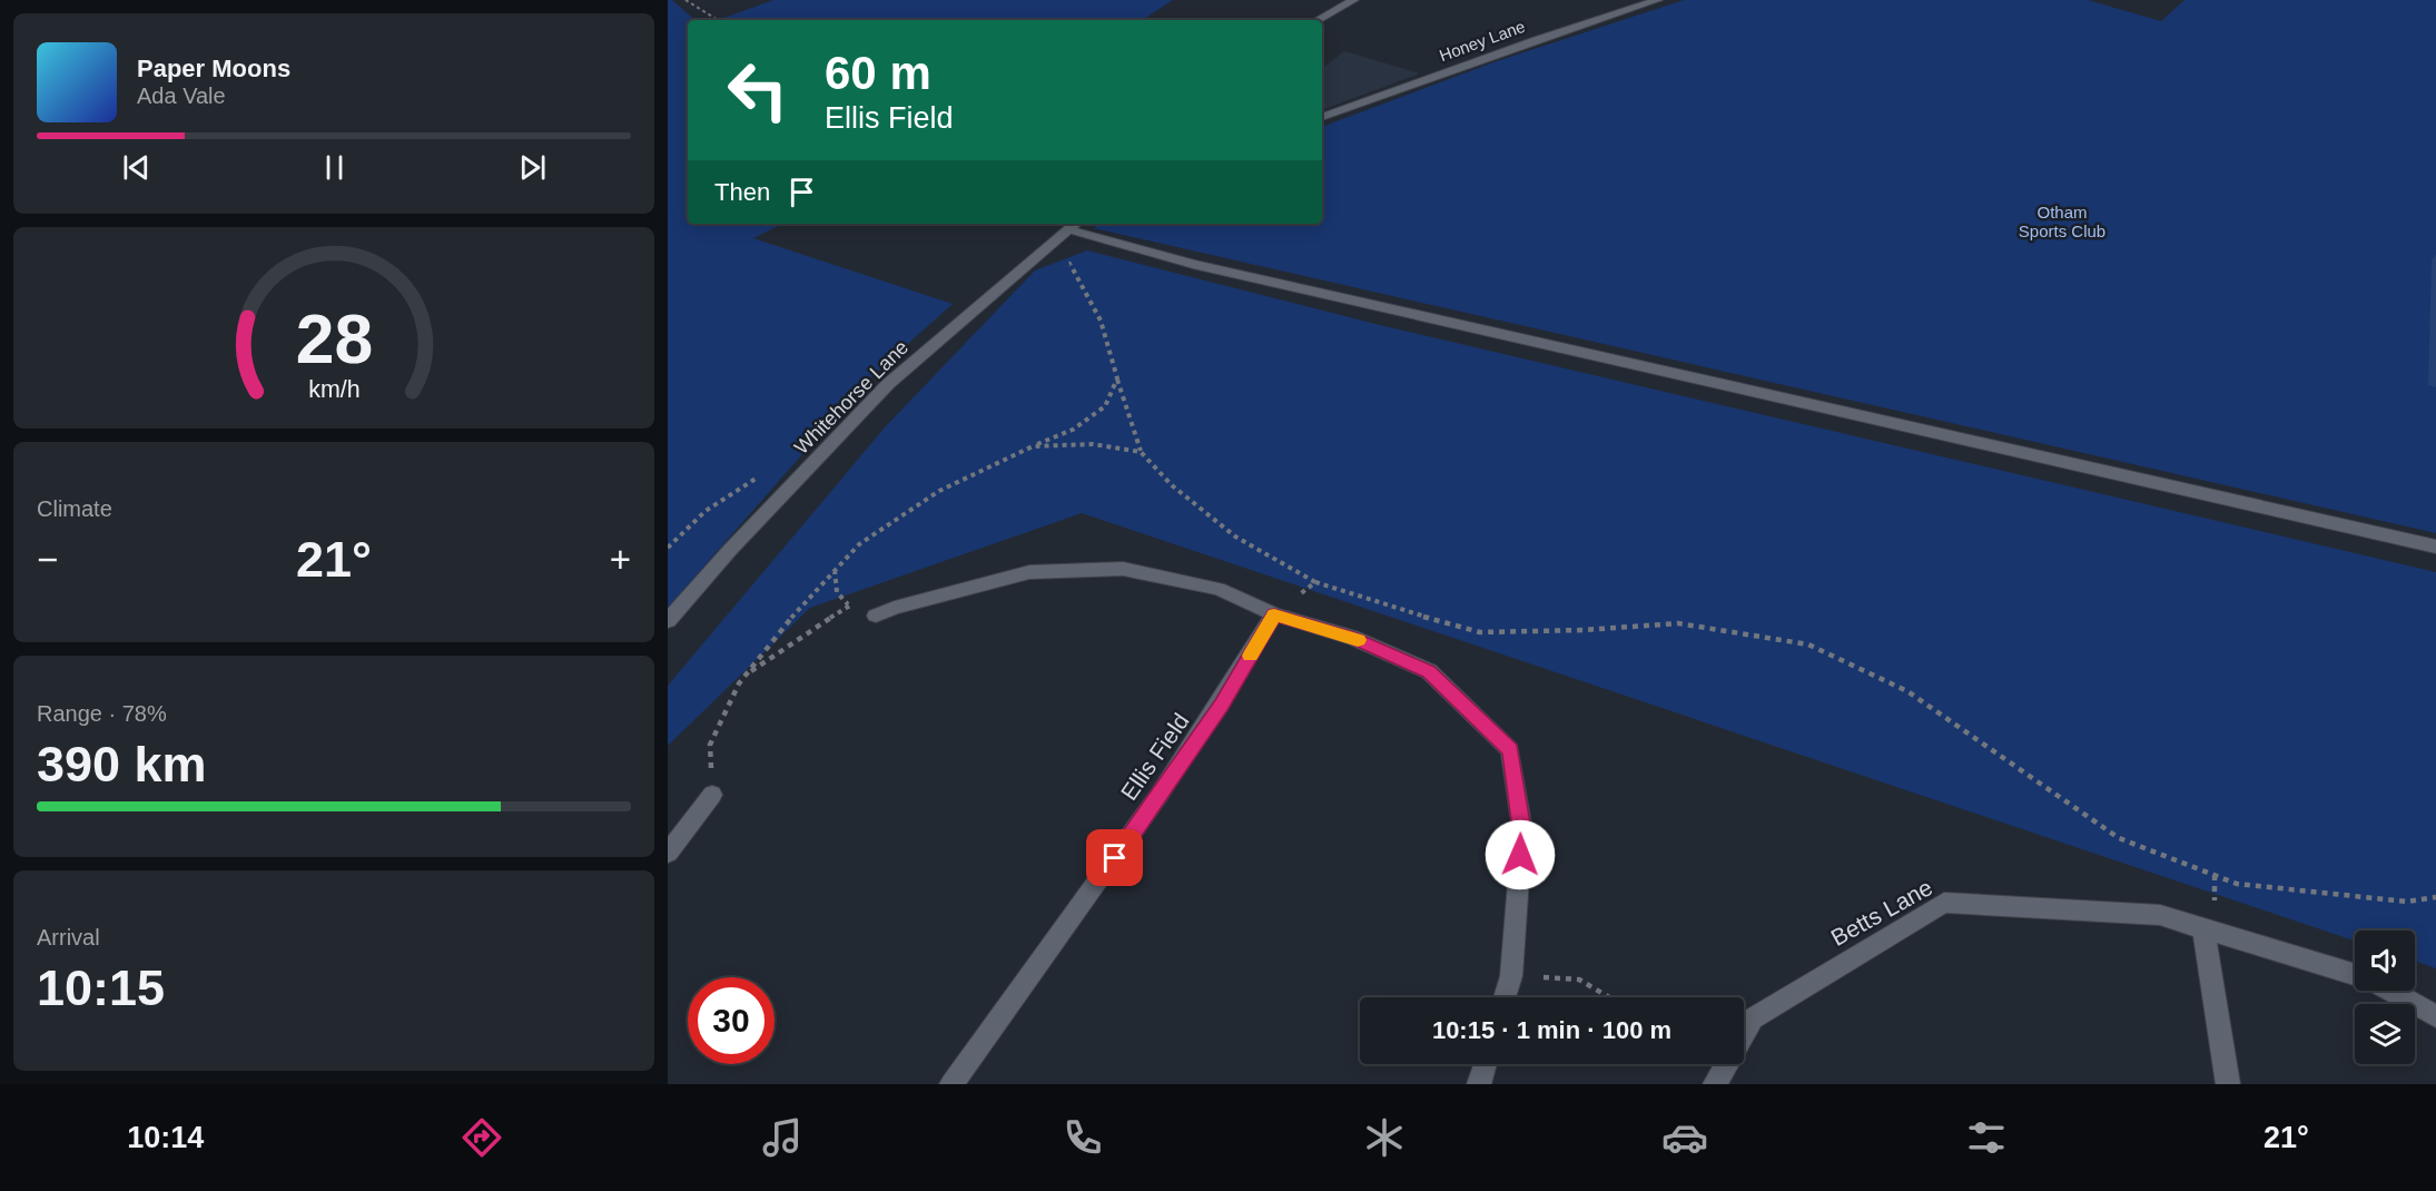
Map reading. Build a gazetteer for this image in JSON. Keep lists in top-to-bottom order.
{
  "streets": {
    "street": [
      "Honey Lane",
      "Whitehorse Lane",
      "Ellis Field",
      "Betts Lane"
    ]
  },
  "parks": ["Otham Sports Club"],
  "page": {
    "turn": ["60 m", "Ellis Field"],
    "song": ["Paper Moons", "Ada Vale"],
    "then": "Then",
    "tile": [
      "Climate",
      ["Range · 78%", "390 km"],
      ["Arrival", "10:15"]
    ],
    "heat": ["−", "21°", "+"],
    "limit": "30",
    "trip": "10:15 · 1 min · 100 m",
    "tabs": ["10:14", "21°"],
    "gauge": ["28", "km/h"]
  }
}
